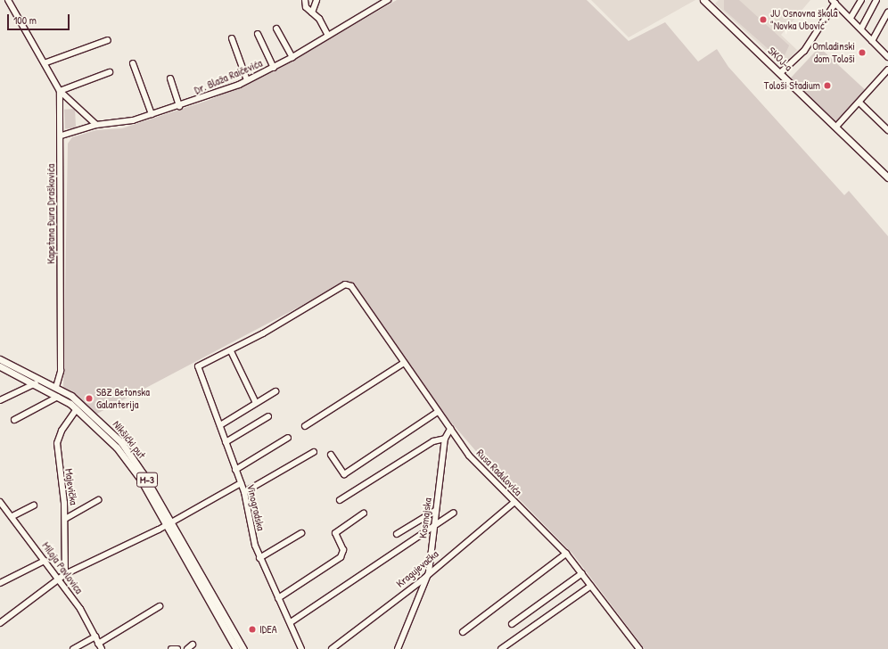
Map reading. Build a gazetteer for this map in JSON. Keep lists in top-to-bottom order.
{
  "streets": {
    "main road": ["SKOJ-a", "Nikšićki put", "M-3"],
    "street": [
      "Dr. Blaža Raičevića",
      "Kapetana Đura Draškovića",
      "Rusa Radulovića",
      "Majevička",
      "Vinogradska",
      "Kosmajska",
      "Miloja Pavlovica",
      "Kragujevačka"
    ]
  },
  "crossings": [
    ["Dr. Blaža Raičevića", "Kapetana Đura Draškovića"],
    ["Kapetana Đura Draškovića", "Nikšićki put"],
    ["Rusa Radulovića", "Vinogradska"],
    ["Rusa Radulovića", "Kosmajska"],
    ["Rusa Radulovića", "Kragujevačka"],
    ["Kosmajska", "Kragujevačka"]
  ],
  "places": [
    "JU Osnovna škola \"Novka Ubović\"",
    "Omladinski dom Tološi",
    "Tološi Stadium",
    "SBZ Betonska Galanterija",
    "IDEA"
  ],
  "scale_bar": "100 m"
}
